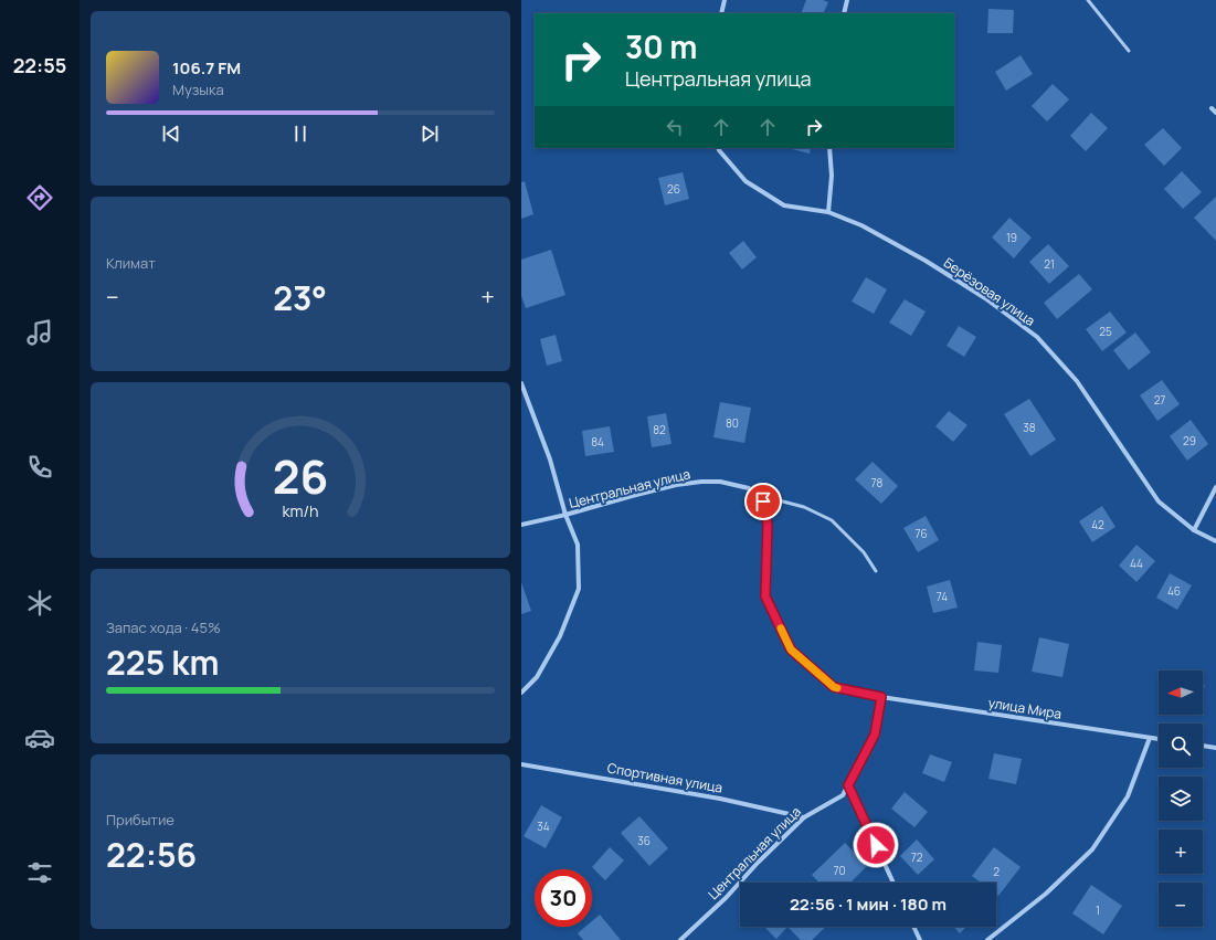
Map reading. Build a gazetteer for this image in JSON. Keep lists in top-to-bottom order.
{
  "streets": {
    "street": [
      "Берёзовая улица",
      "Центральная улица",
      "улица Мира",
      "Спортивная улица"
    ]
  },
  "crossings": [
    ["Центральная улица", "улица Мира"],
    ["Центральная улица", "Спортивная улица"]
  ],
  "house_numbers": [
    "26",
    "19",
    "21",
    "25",
    "27",
    "80",
    "38",
    "82",
    "29",
    "84",
    "78",
    "42",
    "76",
    "44",
    "46",
    "74",
    "34",
    "36",
    "72",
    "70",
    "2",
    "1"
  ],
  "north": "left",
  "page": {
    "tabs": "22:55",
    "turn": ["30 m", "Центральная улица"],
    "song": ["106.7 FM", "Музыка"],
    "tile": [
      "Климат",
      ["Запас хода · 45%", "225 km"],
      ["Прибытие", "22:56"]
    ],
    "heat": ["−", "23°", "+"],
    "map_buttons": ["+", "−"],
    "limit": "30",
    "trip": "22:56 · 1 мин · 180 m",
    "gauge": ["26", "km/h"]
  }
}
